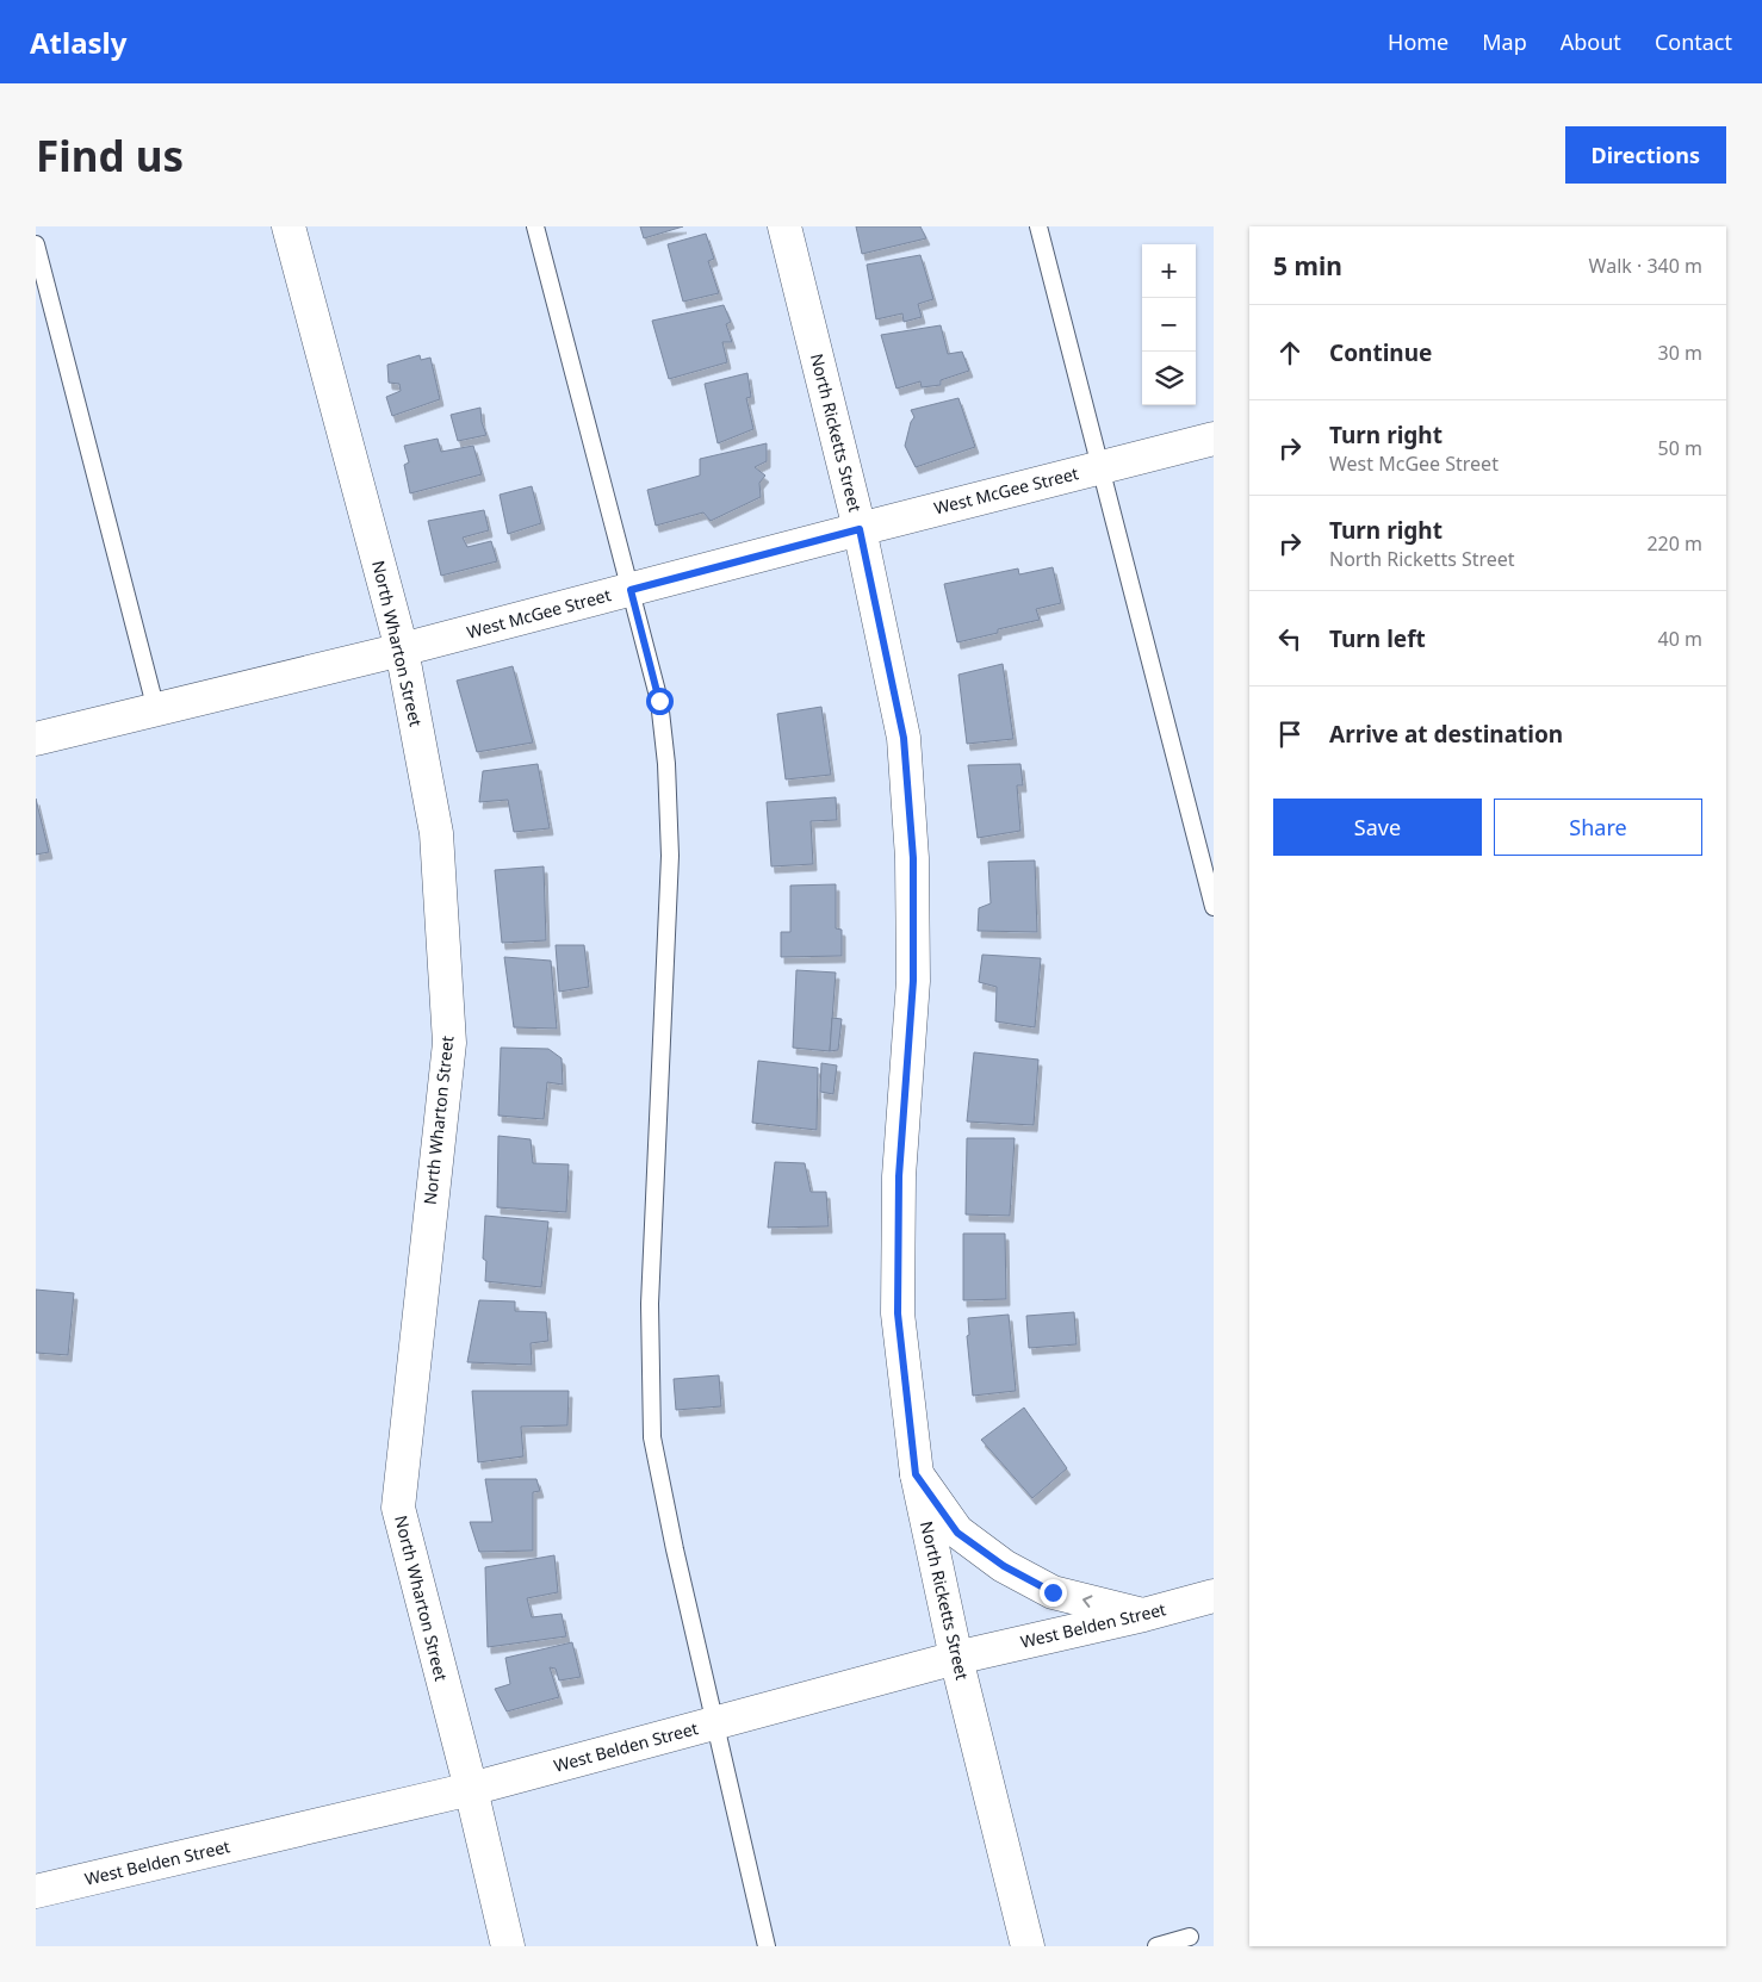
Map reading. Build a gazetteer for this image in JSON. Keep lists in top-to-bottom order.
{
  "streets": {
    "street": [
      "North Ricketts Street",
      "West McGee Street",
      "North Wharton Street",
      "West Belden Street"
    ]
  },
  "crossings": [
    ["North Ricketts Street", "West McGee Street"],
    ["North Ricketts Street", "West Belden Street"],
    ["West McGee Street", "North Wharton Street"],
    ["North Wharton Street", "West Belden Street"]
  ],
  "page": {
    "header": "Atlasly",
    "nav": [
      "Home",
      "Map",
      "About",
      "Contact"
    ],
    "buttons": [
      "Directions",
      ["Save", "Share"]
    ],
    "title": "Find us",
    "heading": ["5 min", "Walk · 340 m"],
    "map_buttons": ["+", "−"],
    "list": [
      ["Continue", "30 m"],
      ["Turn right", "West McGee Street", "50 m"],
      ["Turn right", "North Ricketts Street", "220 m"],
      ["Turn left", "40 m"],
      "Arrive at destination"
    ]
  }
}
